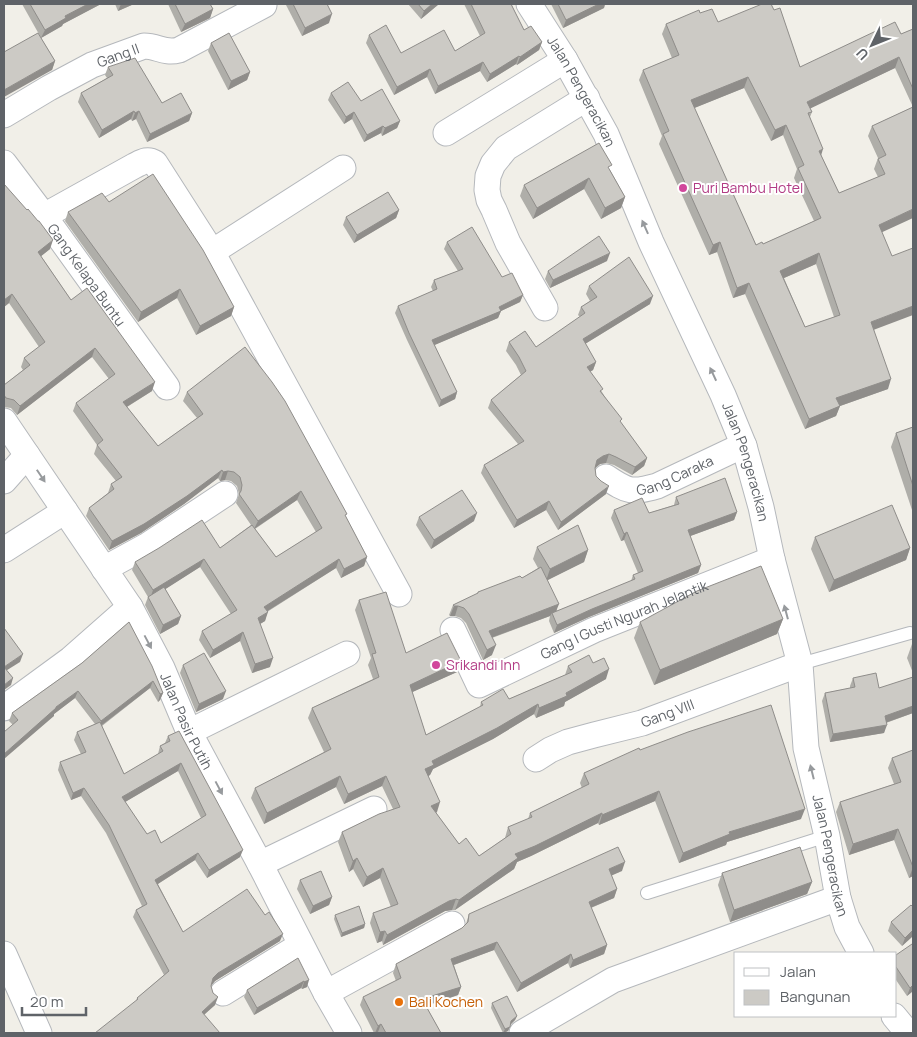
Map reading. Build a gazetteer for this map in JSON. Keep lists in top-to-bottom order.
{
  "streets": {
    "street": [
      "Gang II",
      "Jalan Pengeracikan",
      "Gang Kelapa Buntu",
      "Gang Caraka",
      "Gang I Gusti Ngurah Jelantik",
      "Gang VIII",
      "Jalan Pasir Putih"
    ]
  },
  "crossings": [
    ["Jalan Pengeracikan", "Gang Caraka"],
    ["Jalan Pengeracikan", "Gang I Gusti Ngurah Jelantik"],
    ["Jalan Pengeracikan", "Gang VIII"]
  ],
  "one_way": ["Jalan Pengeracikan", "Jalan Pasir Putih"],
  "places": ["Puri Bambu Hotel", "Srikandi Inn", "Bali Kochen"],
  "legend": ["Jalan", "Bangunan"],
  "scale_bar": "20 m",
  "north": "bottom left"
}
